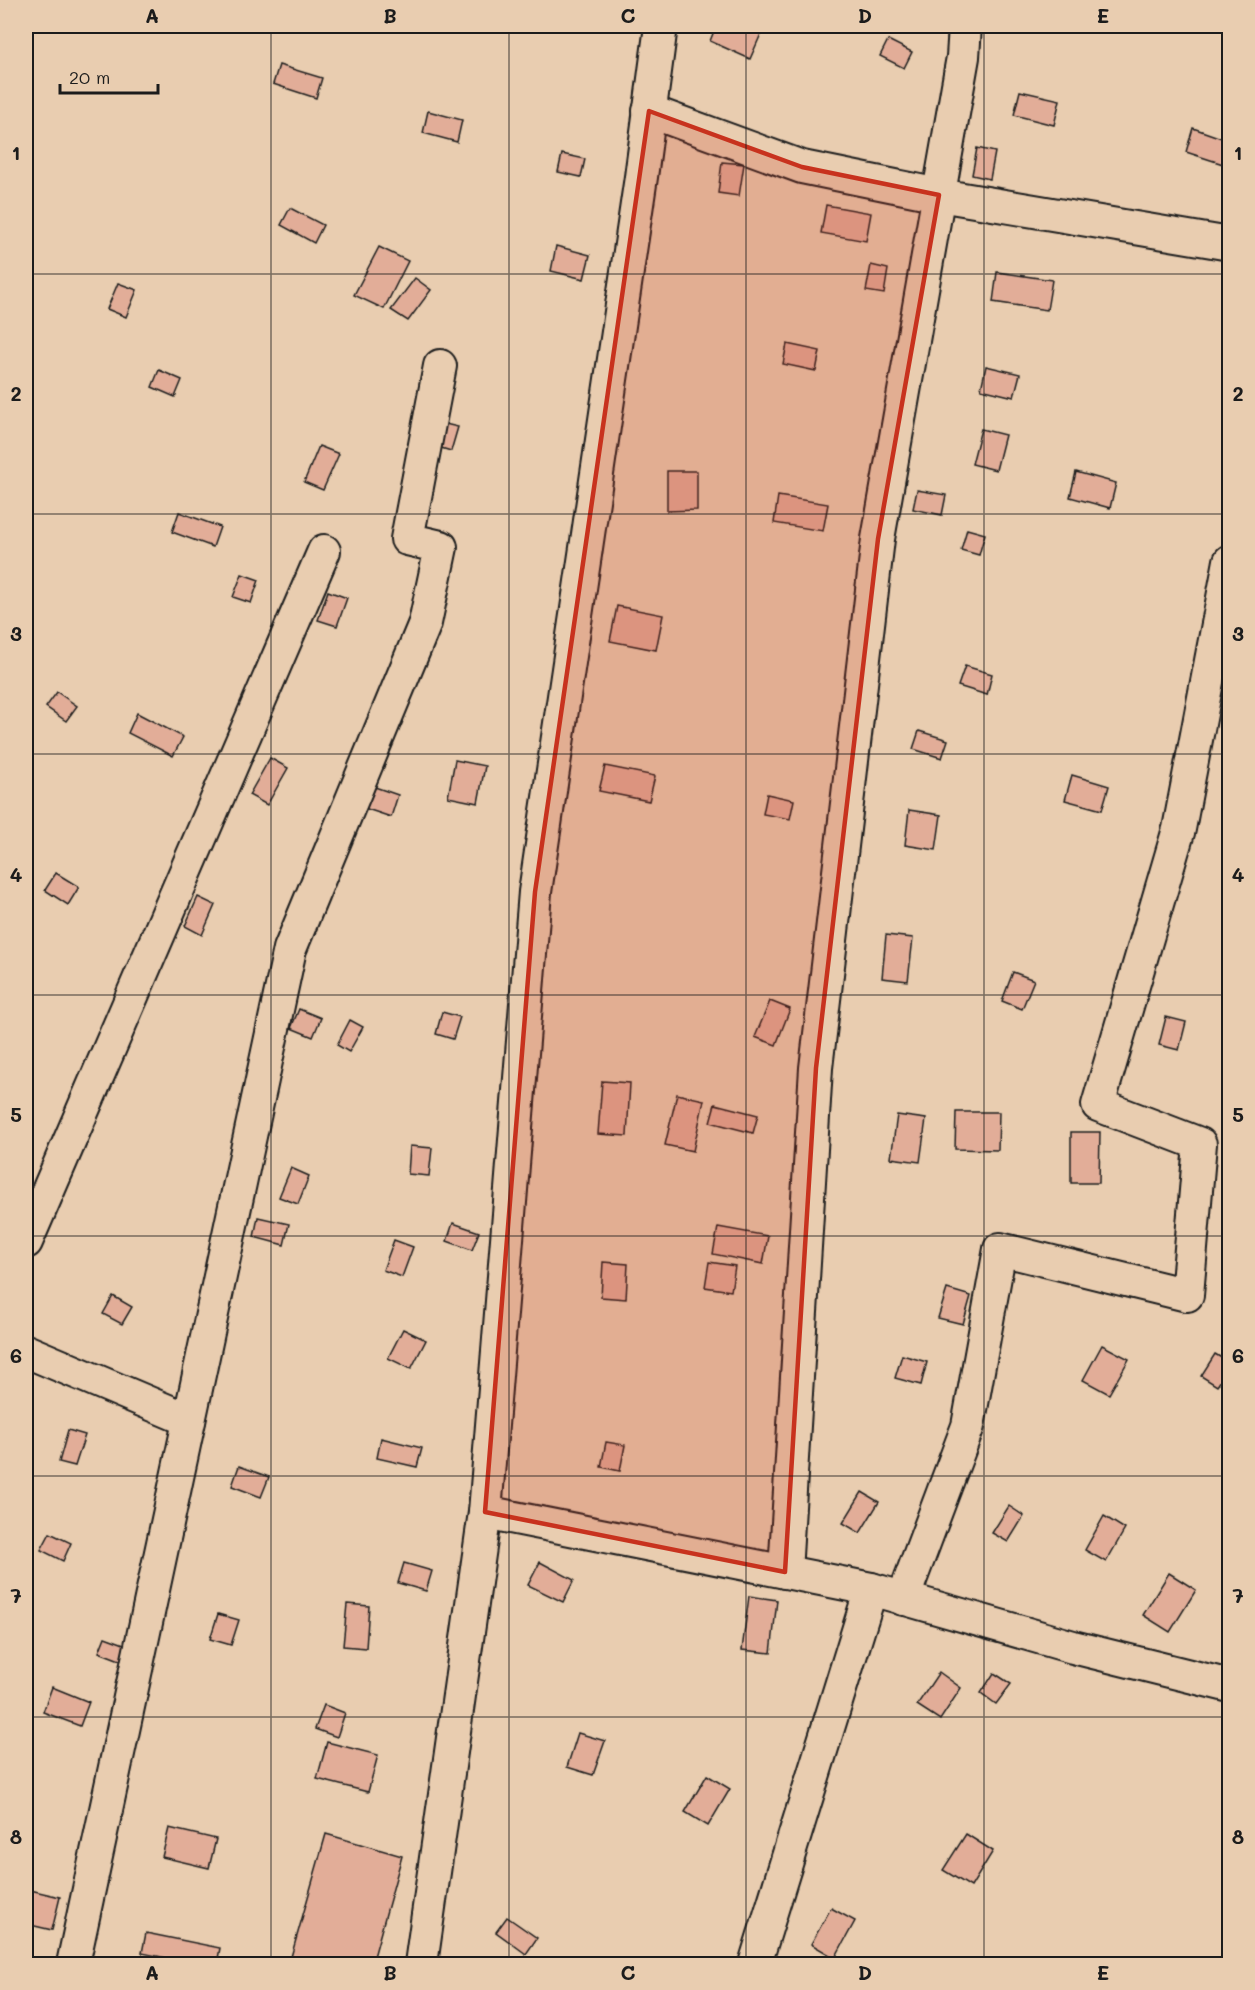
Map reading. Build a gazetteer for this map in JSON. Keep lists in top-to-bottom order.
{
  "scale_bar": "20 m",
  "grid": {
    "columns": [
      "A",
      "B",
      "C",
      "D",
      "E"
    ],
    "rows": [
      "1",
      "2",
      "3",
      "4",
      "5",
      "6",
      "7",
      "8"
    ]
  }
}
